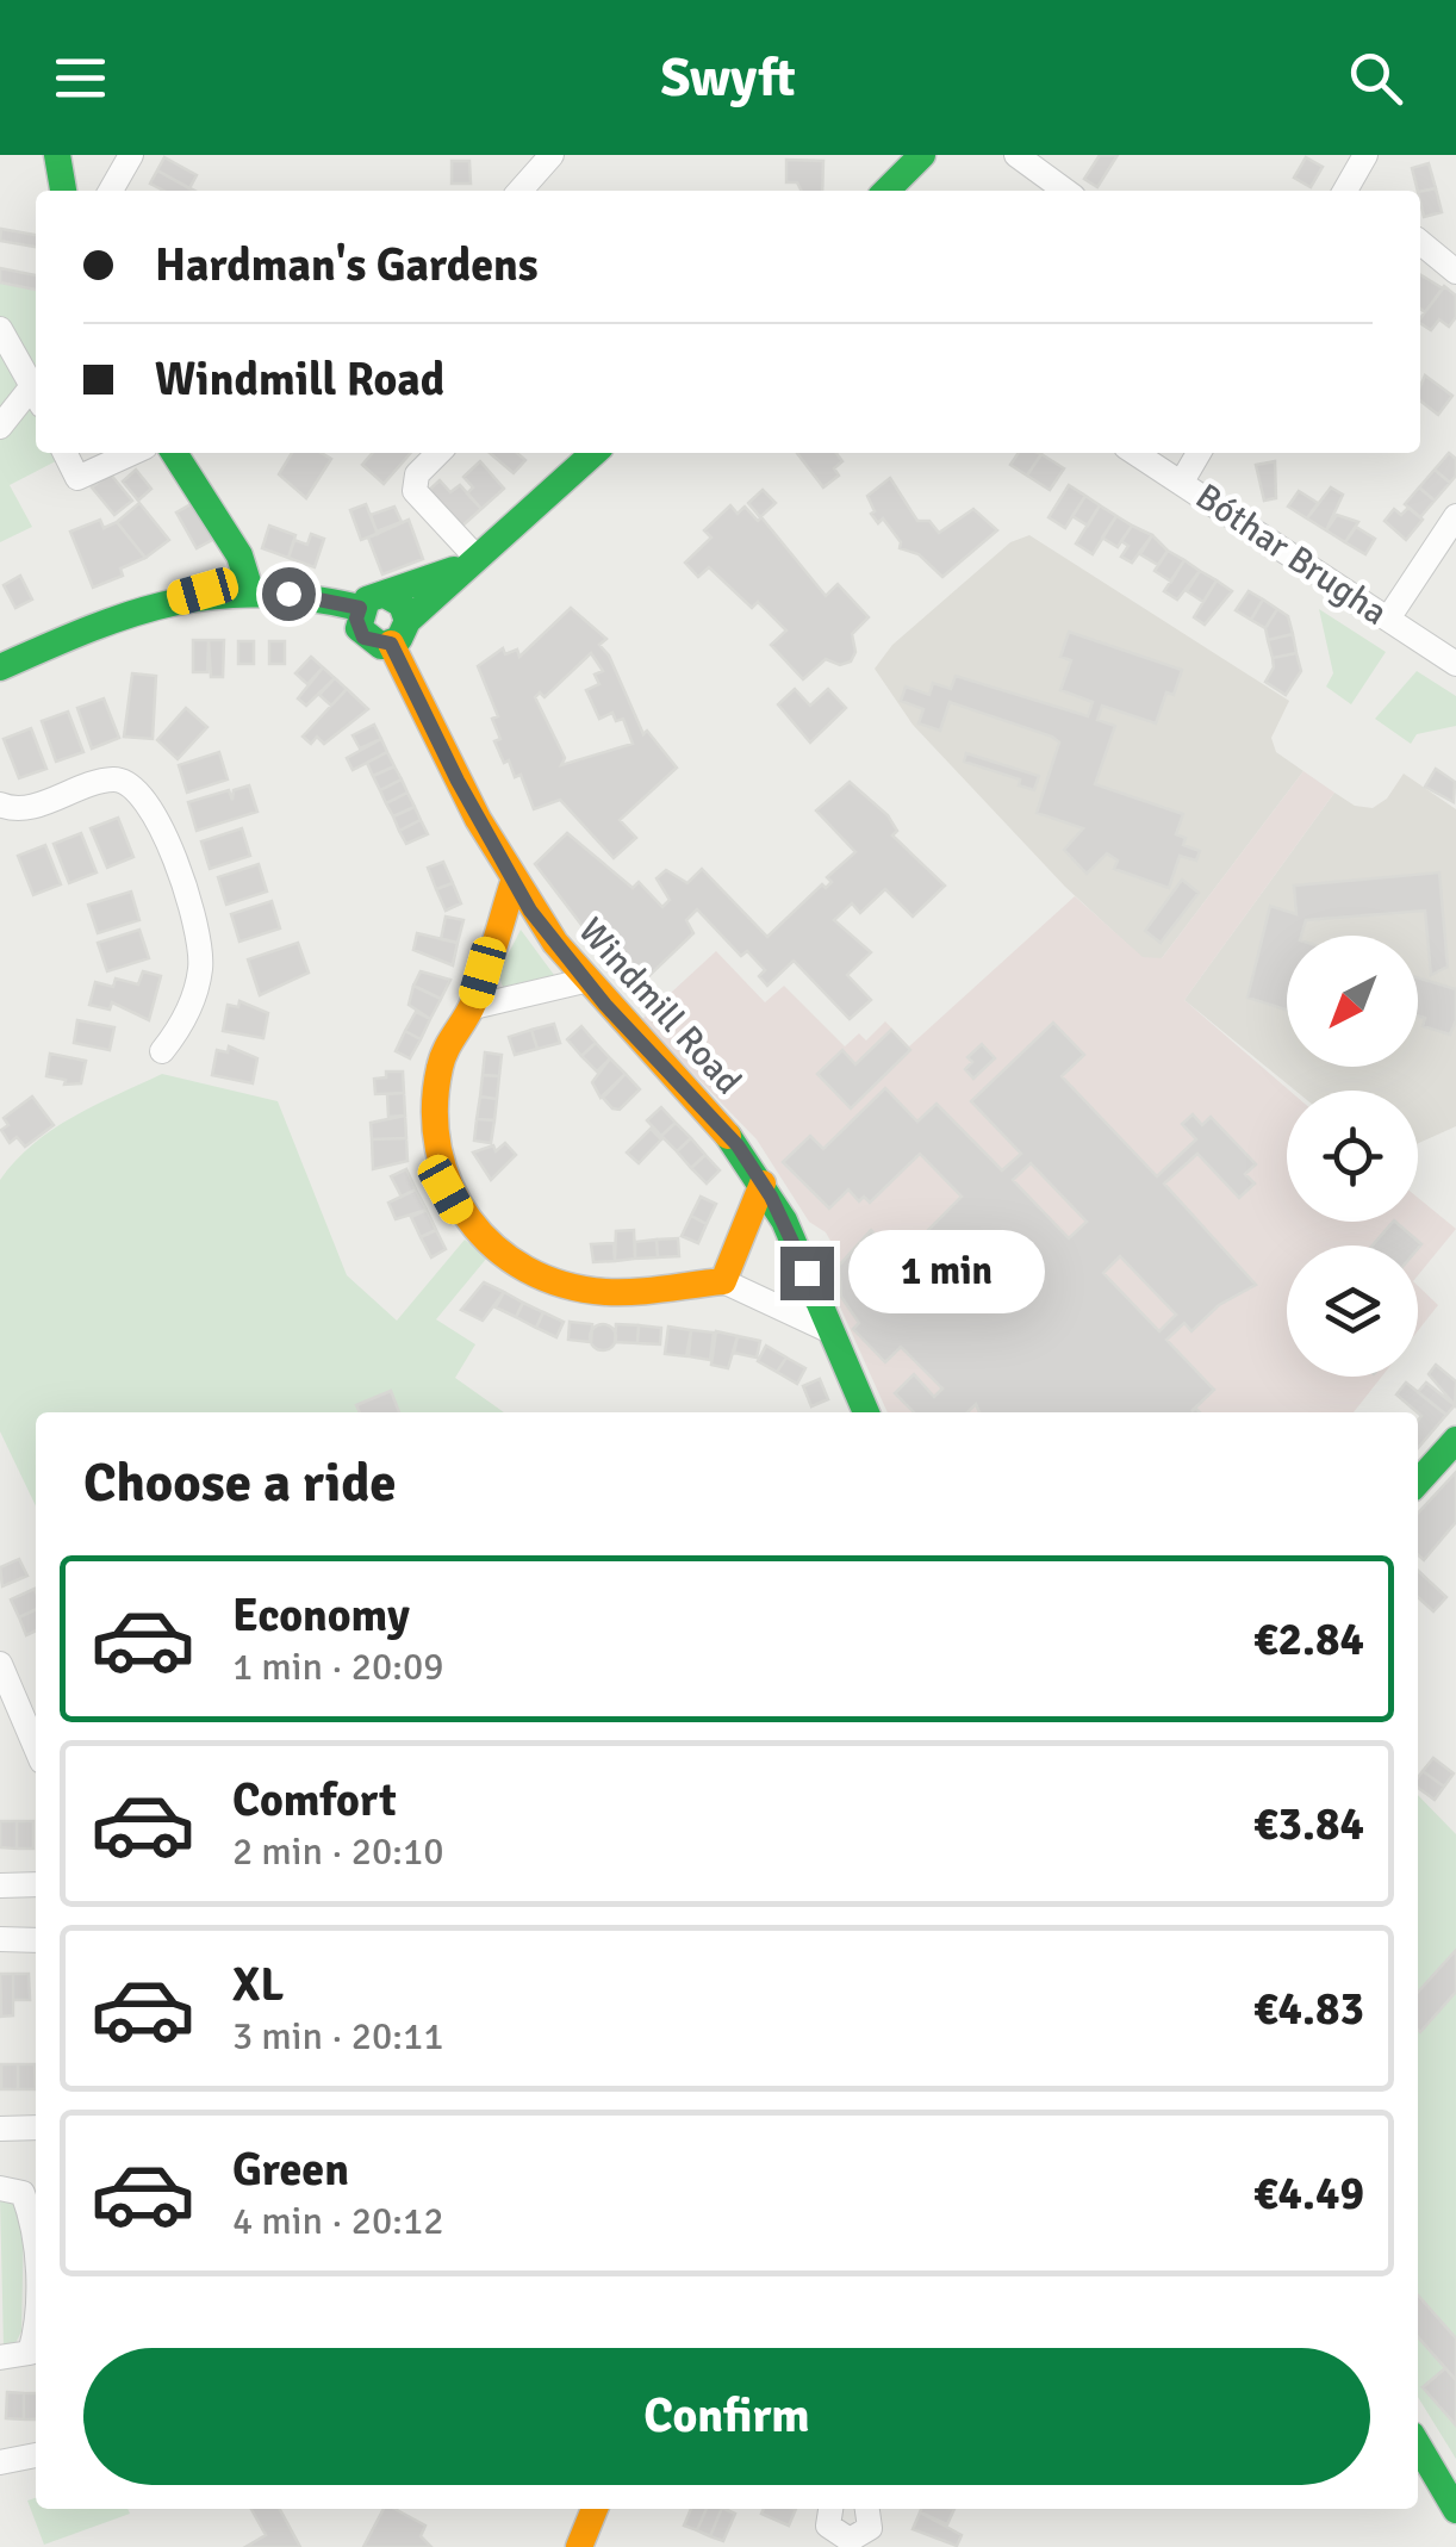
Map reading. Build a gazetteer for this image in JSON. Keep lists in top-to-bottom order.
{
  "streets": {
    "street": ["Bóthar Brugha", "Windmill Road"]
  },
  "north": "bottom left",
  "page": {
    "header": "Swyft",
    "banner": ["Hardman's Gardens", "Windmill Road"],
    "bubble": "1 min",
    "heading": "Choose a ride",
    "list": [
      {
        "name": "Economy",
        "note": "1 min · 20:09",
        "value": "€2.84"
      },
      {
        "name": "Comfort",
        "note": "2 min · 20:10",
        "value": "€3.84"
      },
      {
        "name": "XL",
        "note": "3 min · 20:11",
        "value": "€4.83"
      },
      {
        "name": "Green",
        "note": "4 min · 20:12",
        "value": "€4.49"
      }
    ],
    "buttons": "Confirm"
  }
}
